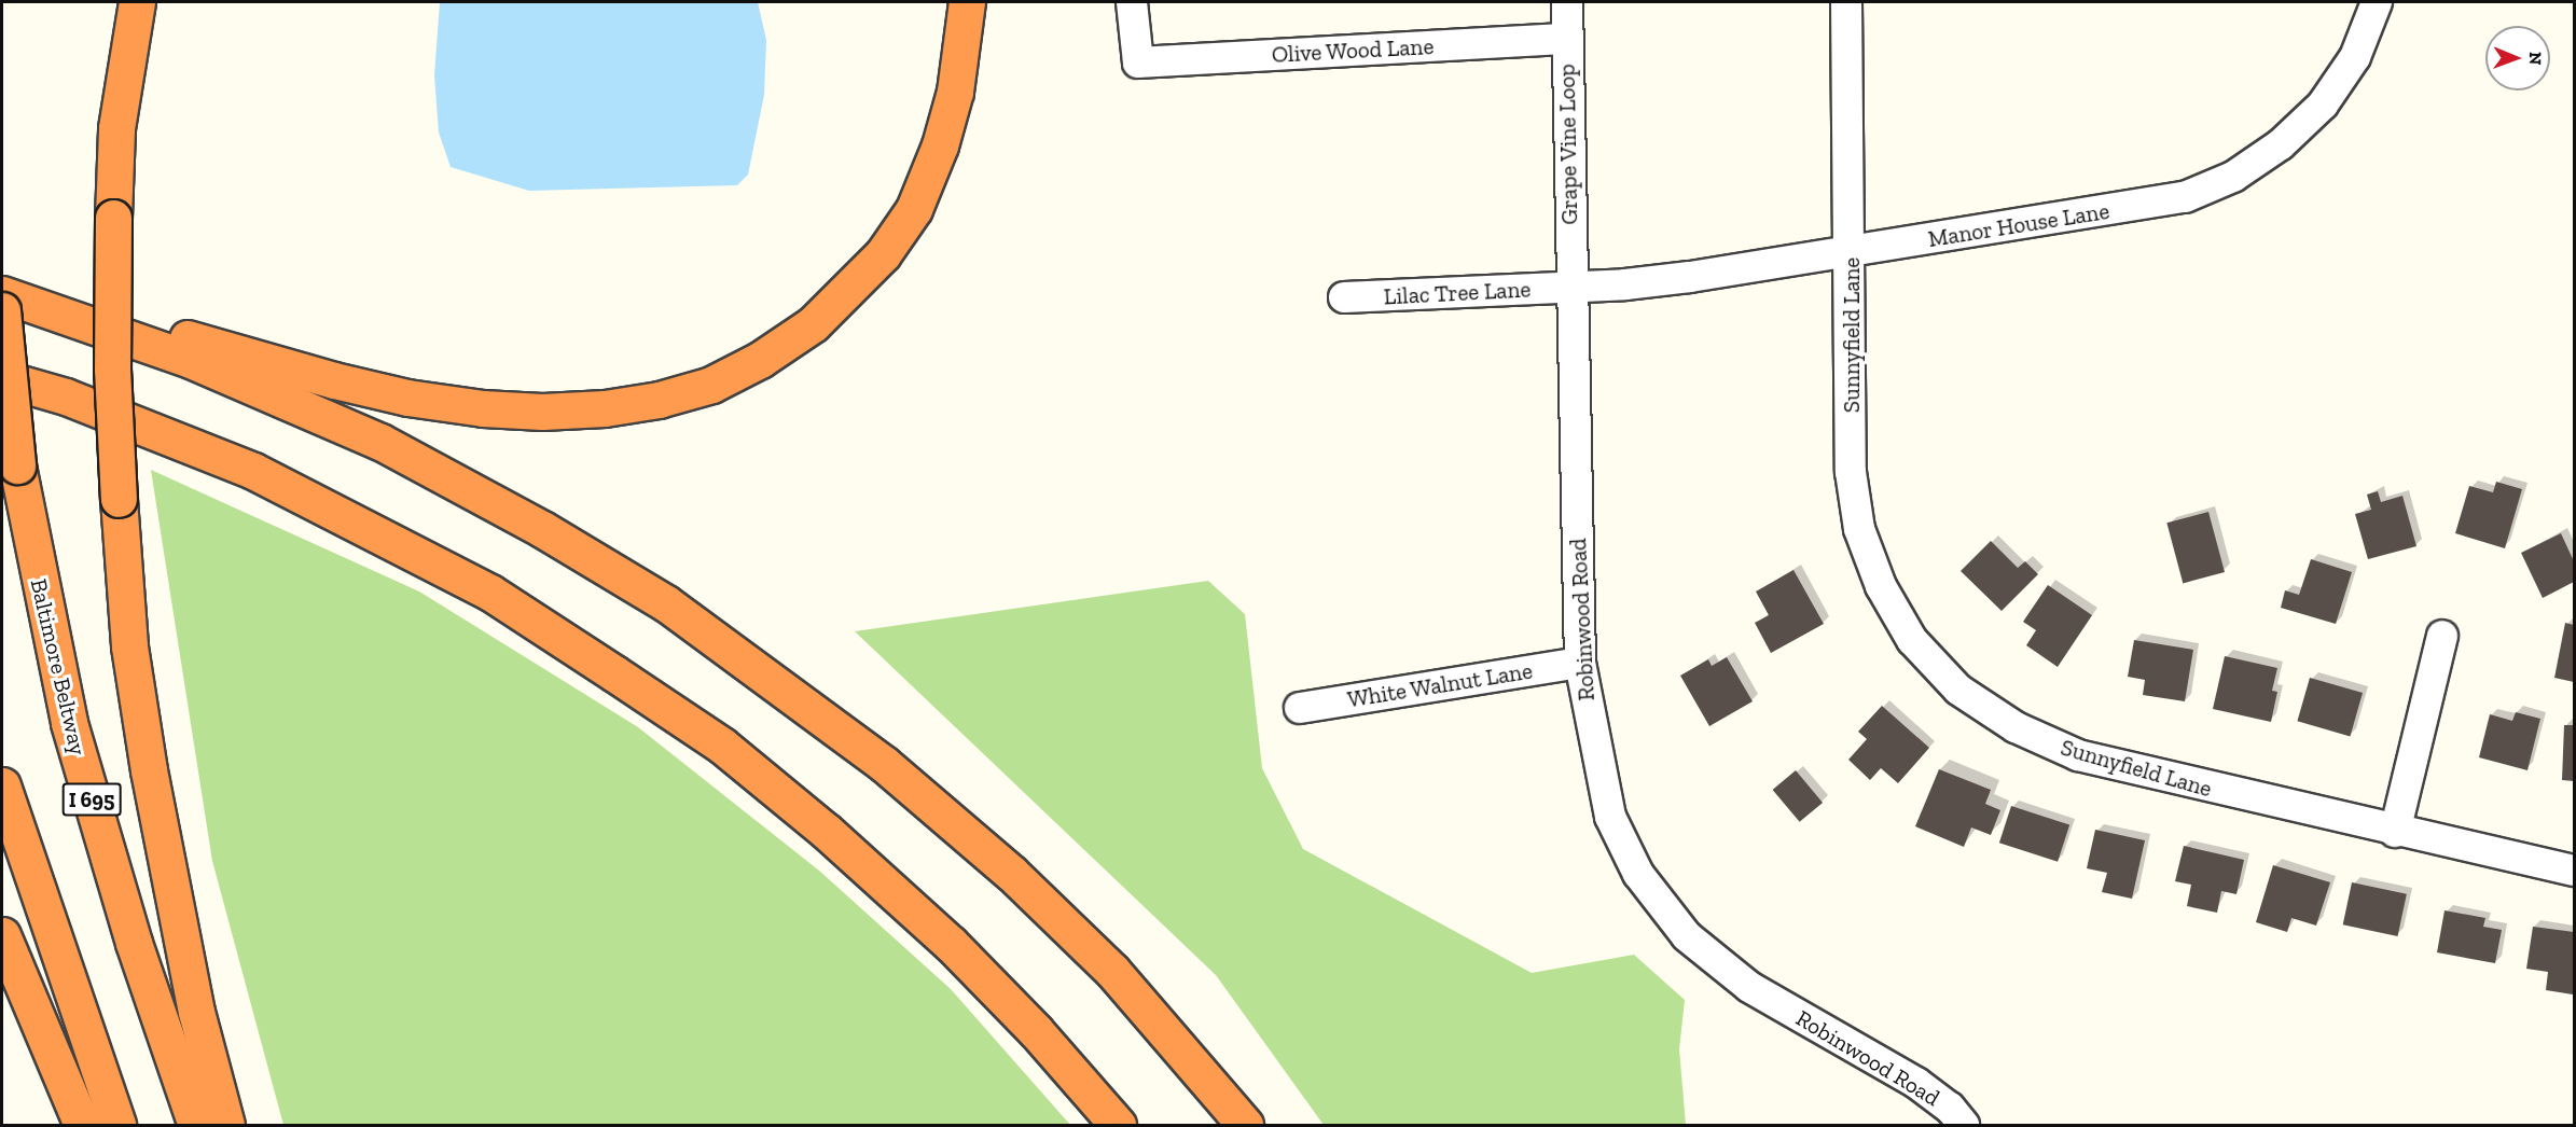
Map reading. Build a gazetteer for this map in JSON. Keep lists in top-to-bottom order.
{
  "streets": {
    "highway": ["Baltimore Beltway", "I 695"],
    "street": [
      "Olive Wood Lane",
      "Grape Vine Loop",
      "Manor House Lane",
      "Lilac Tree Lane",
      "Sunnyfield Lane",
      "Robinwood Road",
      "White Walnut Lane"
    ]
  },
  "crossings": [
    ["Olive Wood Lane", "Grape Vine Loop"],
    ["Grape Vine Loop", "Manor House Lane"],
    ["Grape Vine Loop", "Lilac Tree Lane"],
    ["Grape Vine Loop", "Robinwood Road"],
    ["Manor House Lane", "Lilac Tree Lane"],
    ["Manor House Lane", "Sunnyfield Lane"],
    ["Manor House Lane", "Robinwood Road"],
    ["Lilac Tree Lane", "Robinwood Road"],
    ["Robinwood Road", "White Walnut Lane"]
  ],
  "north": "right"
}
